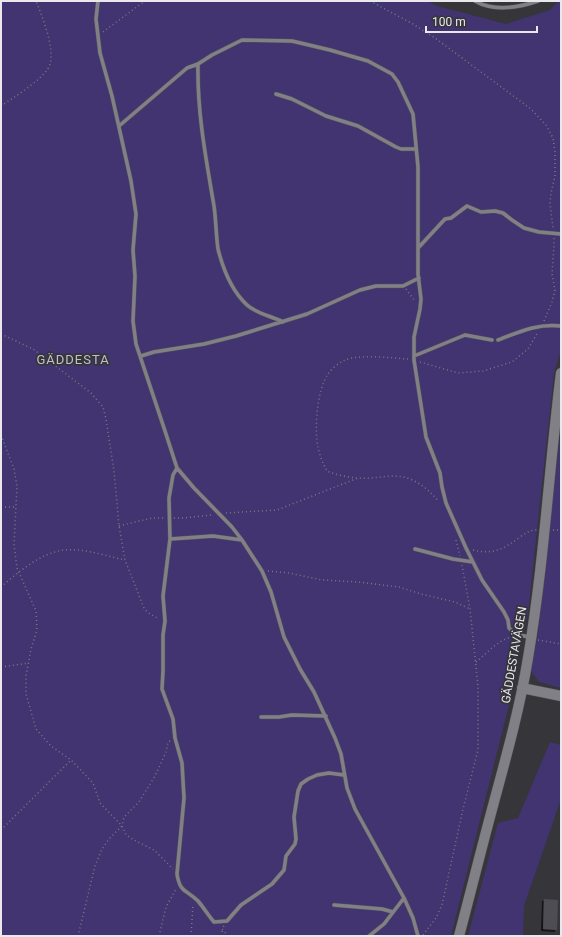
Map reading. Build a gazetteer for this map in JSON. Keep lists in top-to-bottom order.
{
  "streets": {
    "street": ["GÄDDESTAVÄGEN"]
  },
  "districts": ["GÄDDESTA"],
  "scale_bar": "100 m"
}
